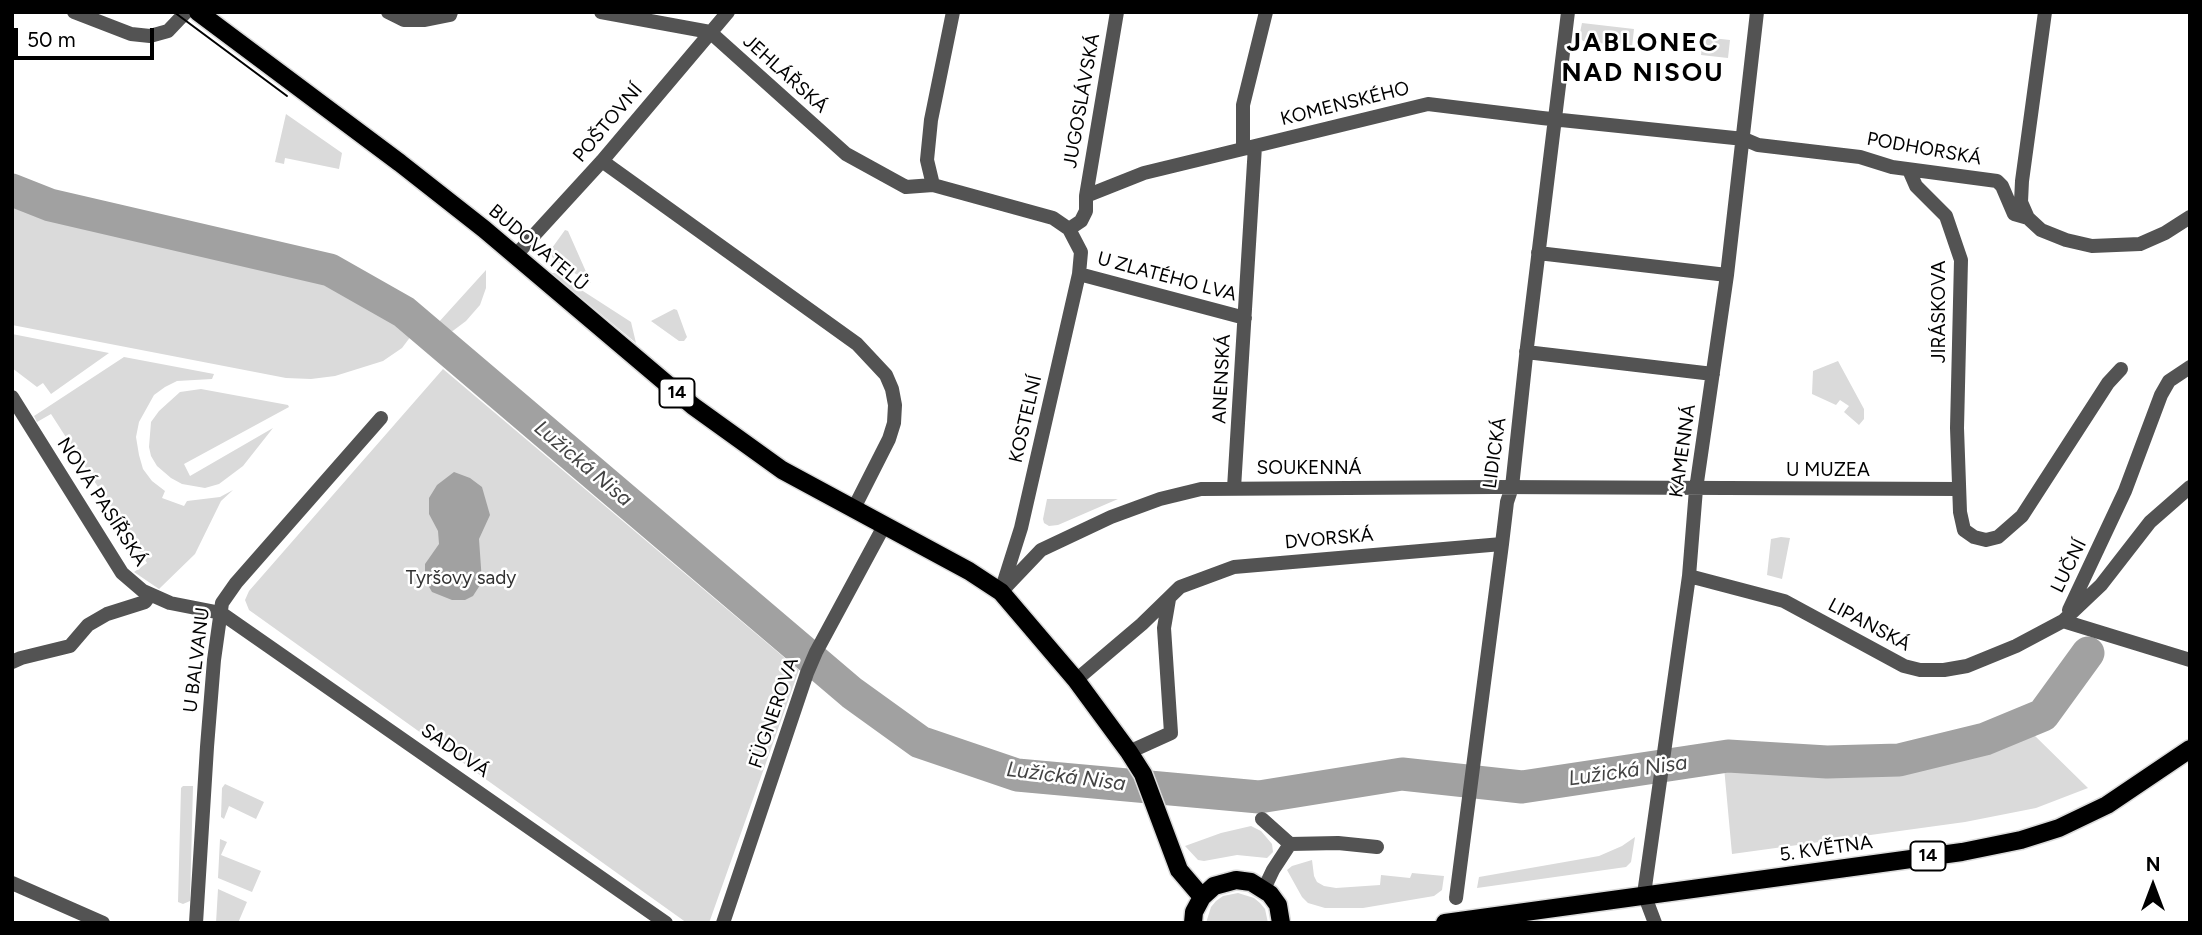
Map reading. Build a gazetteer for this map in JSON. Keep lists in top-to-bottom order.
{
  "streets": {
    "main road": ["BUDOVATELŮ", "14", "5. KVĚTNA"],
    "street": [
      "JEHLÁŘSKÁ",
      "JUGOSLÁVSKÁ",
      "KOMENSKÉHO",
      "POŠTOVNÍ",
      "PODHORSKÁ",
      "U ZLATÉHO LVA",
      "JIRÁSKOVA",
      "ANENSKÁ",
      "KOSTELNÍ",
      "KAMENNÁ",
      "LIDICKÁ",
      "SOUKENNÁ",
      "U MUZEA",
      "NOVÁ PASÍŘSKÁ",
      "DVORSKÁ",
      "LUČNÍ",
      "LIPANSKÁ",
      "U BALVANU",
      "FÜGNEROVA",
      "SADOVÁ"
    ]
  },
  "crossings": [
    ["JEHLÁŘSKÁ", "POŠTOVNÍ"],
    ["JUGOSLÁVSKÁ", "KOMENSKÉHO"],
    ["KOMENSKÉHO", "PODHORSKÁ"],
    ["KOMENSKÉHO", "ANENSKÁ"],
    ["KOMENSKÉHO", "KAMENNÁ"],
    ["KOMENSKÉHO", "LIDICKÁ"],
    ["POŠTOVNÍ", "BUDOVATELŮ"],
    ["PODHORSKÁ", "JIRÁSKOVA"],
    ["PODHORSKÁ", "KAMENNÁ"],
    ["BUDOVATELŮ", "14"],
    ["BUDOVATELŮ", "KOSTELNÍ"],
    ["BUDOVATELŮ", "SOUKENNÁ"],
    ["BUDOVATELŮ", "FÜGNEROVA"],
    ["U ZLATÉHO LVA", "ANENSKÁ"],
    ["U ZLATÉHO LVA", "KOSTELNÍ"],
    ["JIRÁSKOVA", "U MUZEA"],
    ["ANENSKÁ", "SOUKENNÁ"],
    ["14", "KOSTELNÍ"],
    ["14", "SOUKENNÁ"],
    ["14", "DVORSKÁ"],
    ["KOSTELNÍ", "SOUKENNÁ"],
    ["KAMENNÁ", "SOUKENNÁ"],
    ["KAMENNÁ", "U MUZEA"],
    ["KAMENNÁ", "LIPANSKÁ"],
    ["KAMENNÁ", "5. KVĚTNA"],
    ["LIDICKÁ", "SOUKENNÁ"],
    ["LIDICKÁ", "DVORSKÁ"],
    ["SOUKENNÁ", "U MUZEA"],
    ["NOVÁ PASÍŘSKÁ", "U BALVANU"],
    ["NOVÁ PASÍŘSKÁ", "SADOVÁ"],
    ["LUČNÍ", "LIPANSKÁ"],
    ["U BALVANU", "SADOVÁ"]
  ],
  "districts": ["JABLONEC NAD NISOU"],
  "water": ["Lužická Nisa"],
  "parks": ["Tyršovy sady"],
  "scale_bar": "50 m",
  "north": "top"
}
